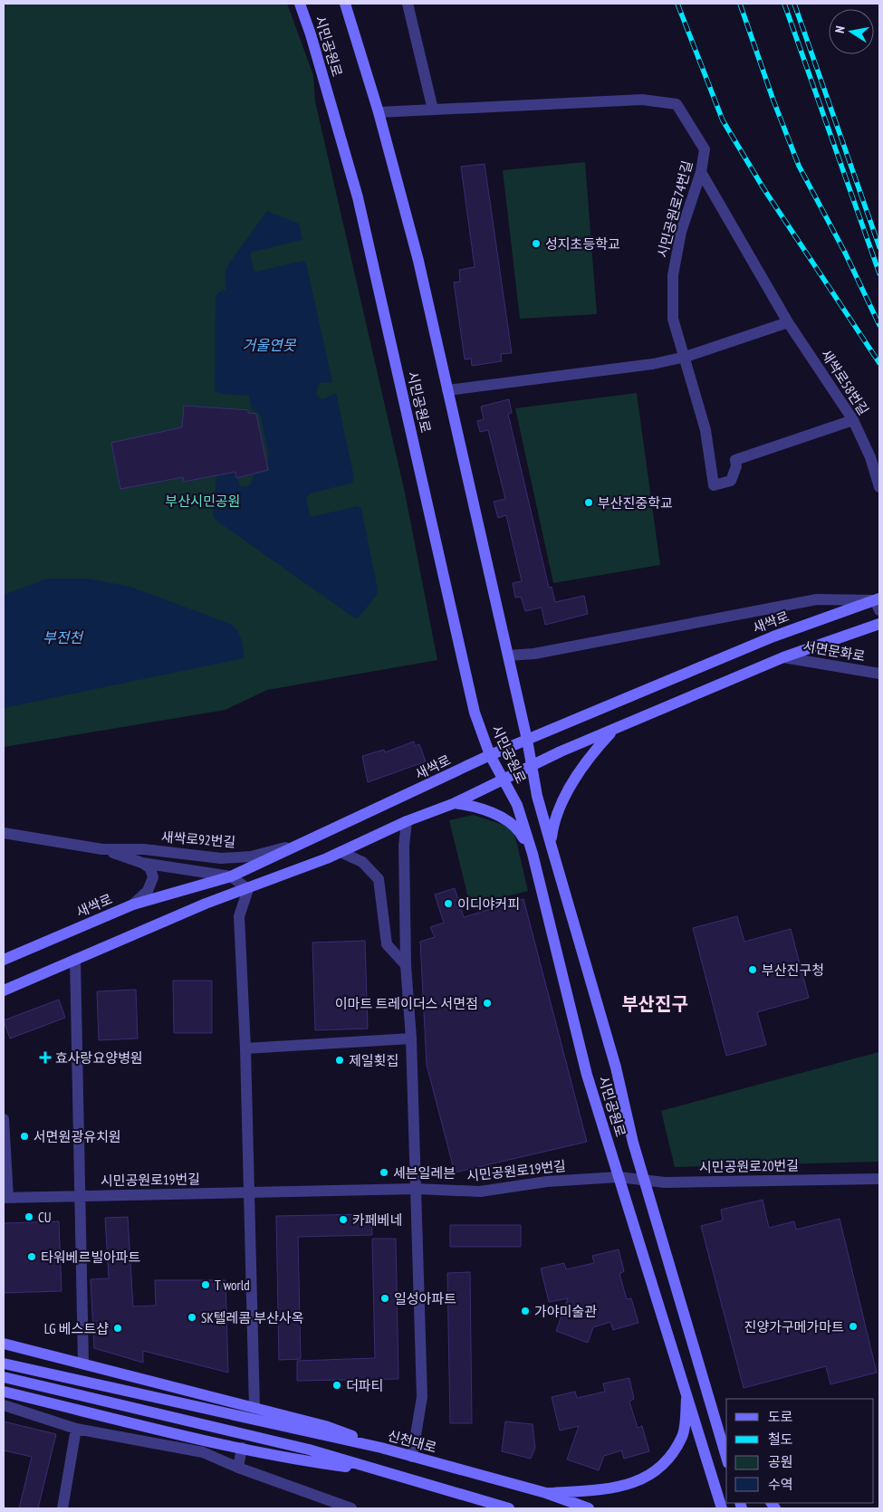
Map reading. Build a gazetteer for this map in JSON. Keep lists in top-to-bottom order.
{
  "streets": {
    "main road": ["시민공원로", "새싹로", "신천대로"],
    "street": [
      "시민공원로74번길",
      "새싹로58번길",
      "서면문화로",
      "새싹로92번길",
      "시민공원로20번길",
      "시민공원로19번길"
    ]
  },
  "crossings": [
    ["시민공원로", "시민공원로74번길"],
    ["시민공원로", "새싹로"],
    ["시민공원로", "시민공원로20번길"],
    ["시민공원로", "시민공원로19번길"],
    ["시민공원로74번길", "새싹로58번길"],
    ["새싹로", "새싹로92번길"],
    ["시민공원로20번길", "시민공원로19번길"]
  ],
  "districts": ["부산진구"],
  "water": ["거울연못", "부전천"],
  "parks": ["부산시민공원"],
  "places": {
    "other": [
      "성지초등학교",
      "부산진중학교",
      "이디야커피",
      "부산진구청",
      "이마트 트레이더스 서면점",
      "제일횟집",
      "서면원광유치원",
      "세븐일레븐",
      "CU",
      "카페베네",
      "타워베르빌아파트",
      "T world",
      "일성아파트",
      "가야미술관",
      "SK텔레콤 부산사옥",
      "진양가구메가마트",
      "LG 베스트샵",
      "더파티"
    ],
    "health": ["효사랑요양병원"]
  },
  "legend": [
    "도로",
    "철도",
    "공원",
    "수역"
  ],
  "north": "left"
}
